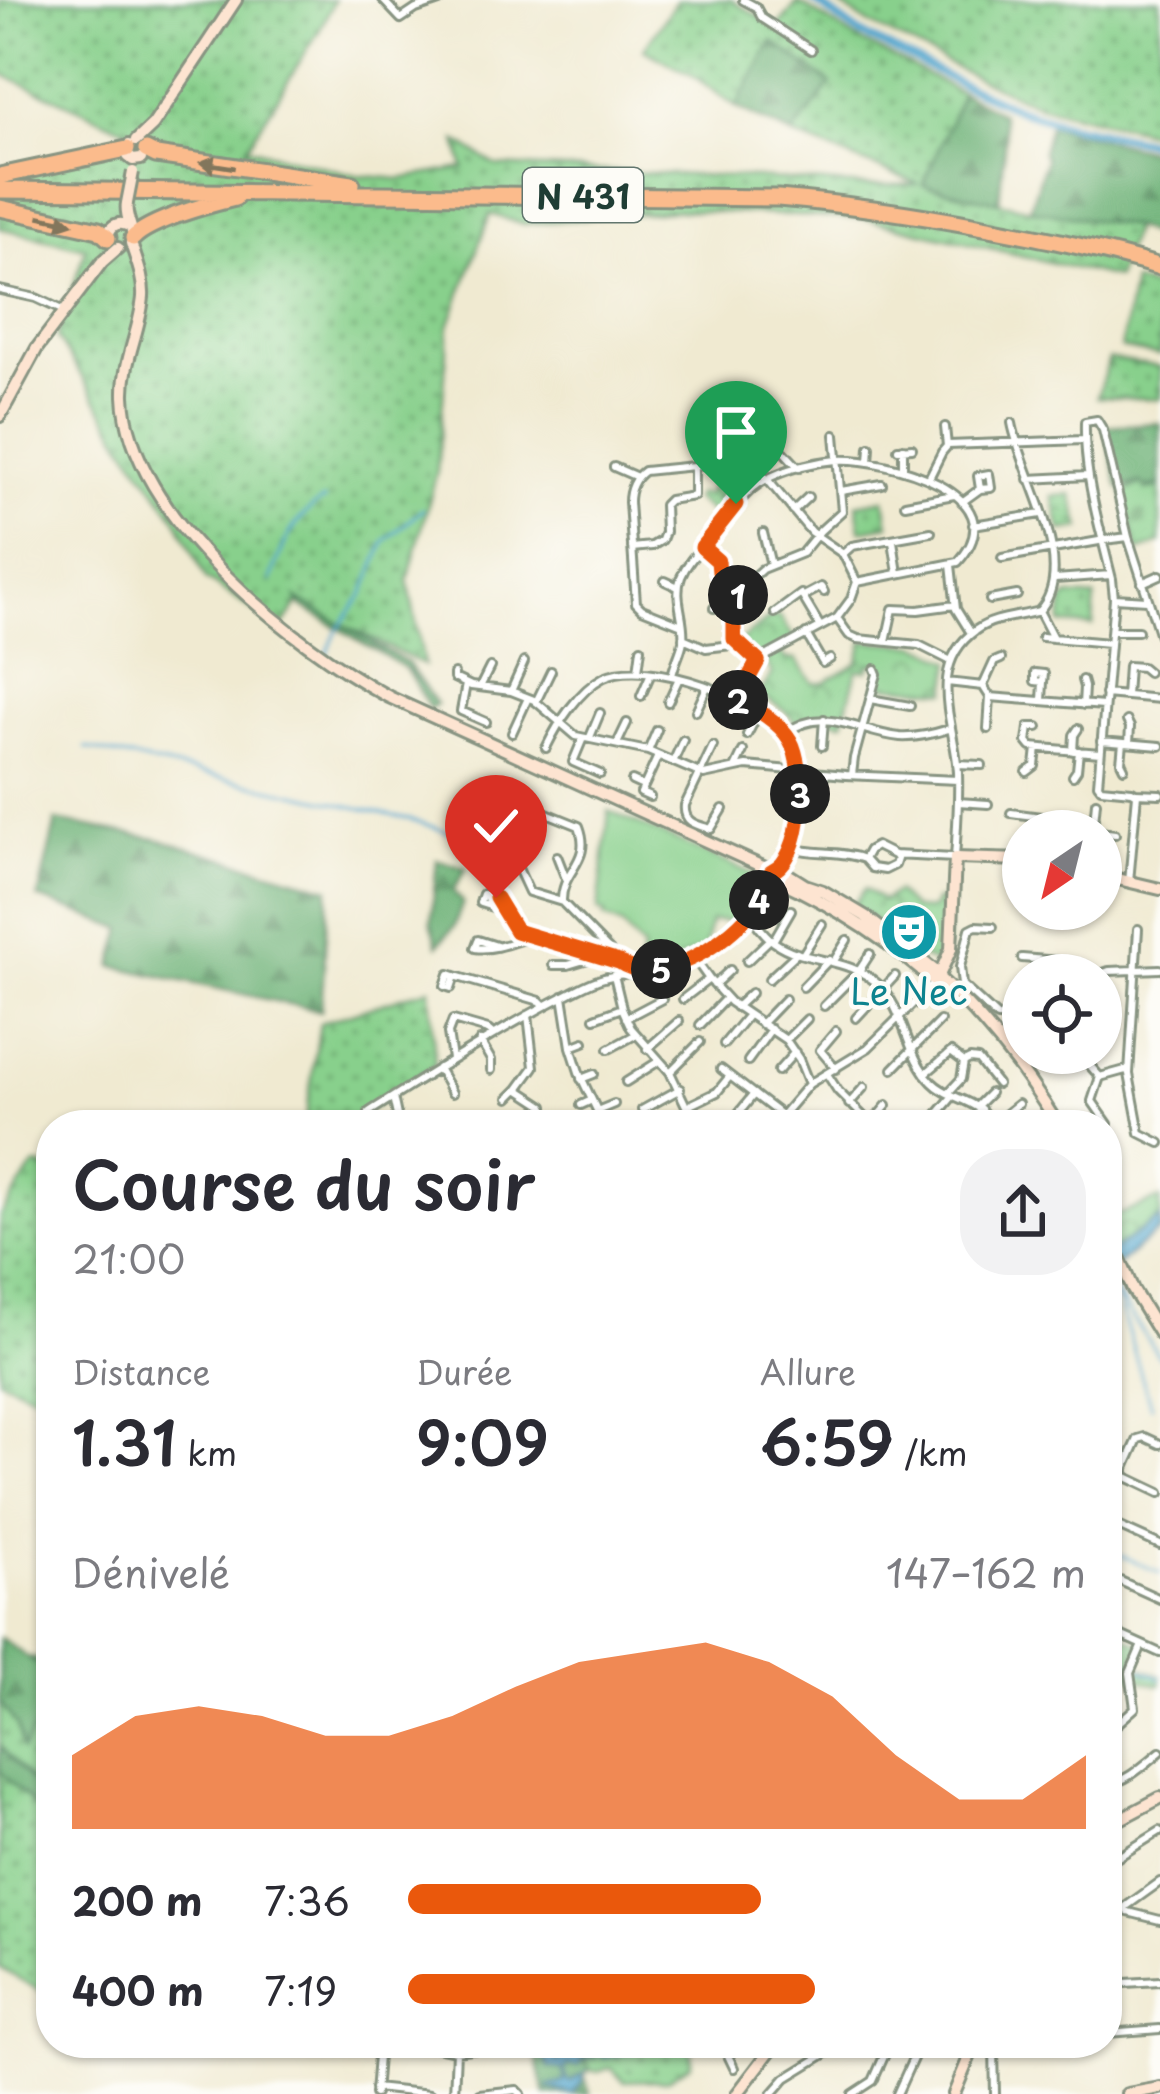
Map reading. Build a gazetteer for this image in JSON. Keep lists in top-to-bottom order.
{
  "streets": {
    "highway": ["N 431"]
  },
  "places": {
    "theatre": ["Le Nec"]
  },
  "north": "bottom left",
  "page": {
    "pins": [
      "1",
      "2",
      "3",
      "4",
      "5"
    ],
    "heading": ["Course du soir", "21:00"],
    "stats": [
      ["Distance", "1.31 km"],
      ["Durée", "9:09"],
      ["Allure", "6:59 /km"]
    ],
    "chart": ["Dénivelé", "147–162 m"],
    "list": [
      {
        "name": "200 m",
        "note": "7:36"
      },
      {
        "name": "400 m",
        "note": "7:19"
      }
    ]
  }
}
